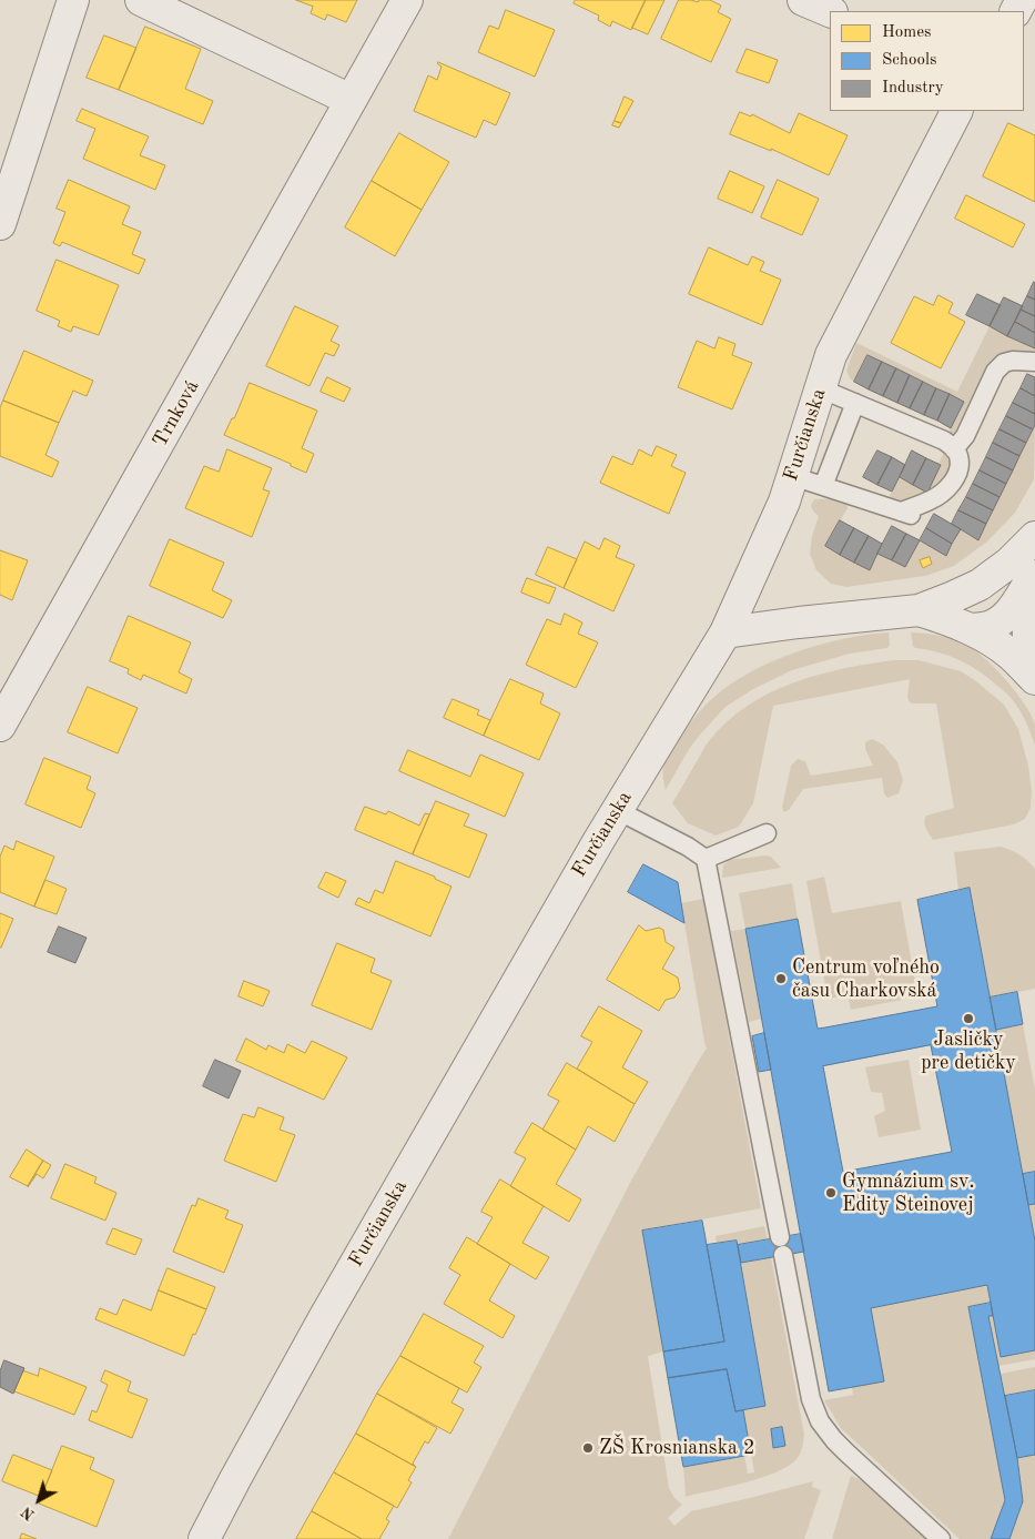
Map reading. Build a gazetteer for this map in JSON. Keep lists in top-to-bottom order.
{
  "streets": {
    "street": ["Trnková", "Furčianska"]
  },
  "places": [
    "Centrum voľného času Charkovská",
    "Jasličky pre detičky",
    "Gymnázium sv. Edity Steinovej",
    "ZŠ Krosnianska 2"
  ],
  "legend": ["Homes", "Schools", "Industry"],
  "north": "bottom left"
}
